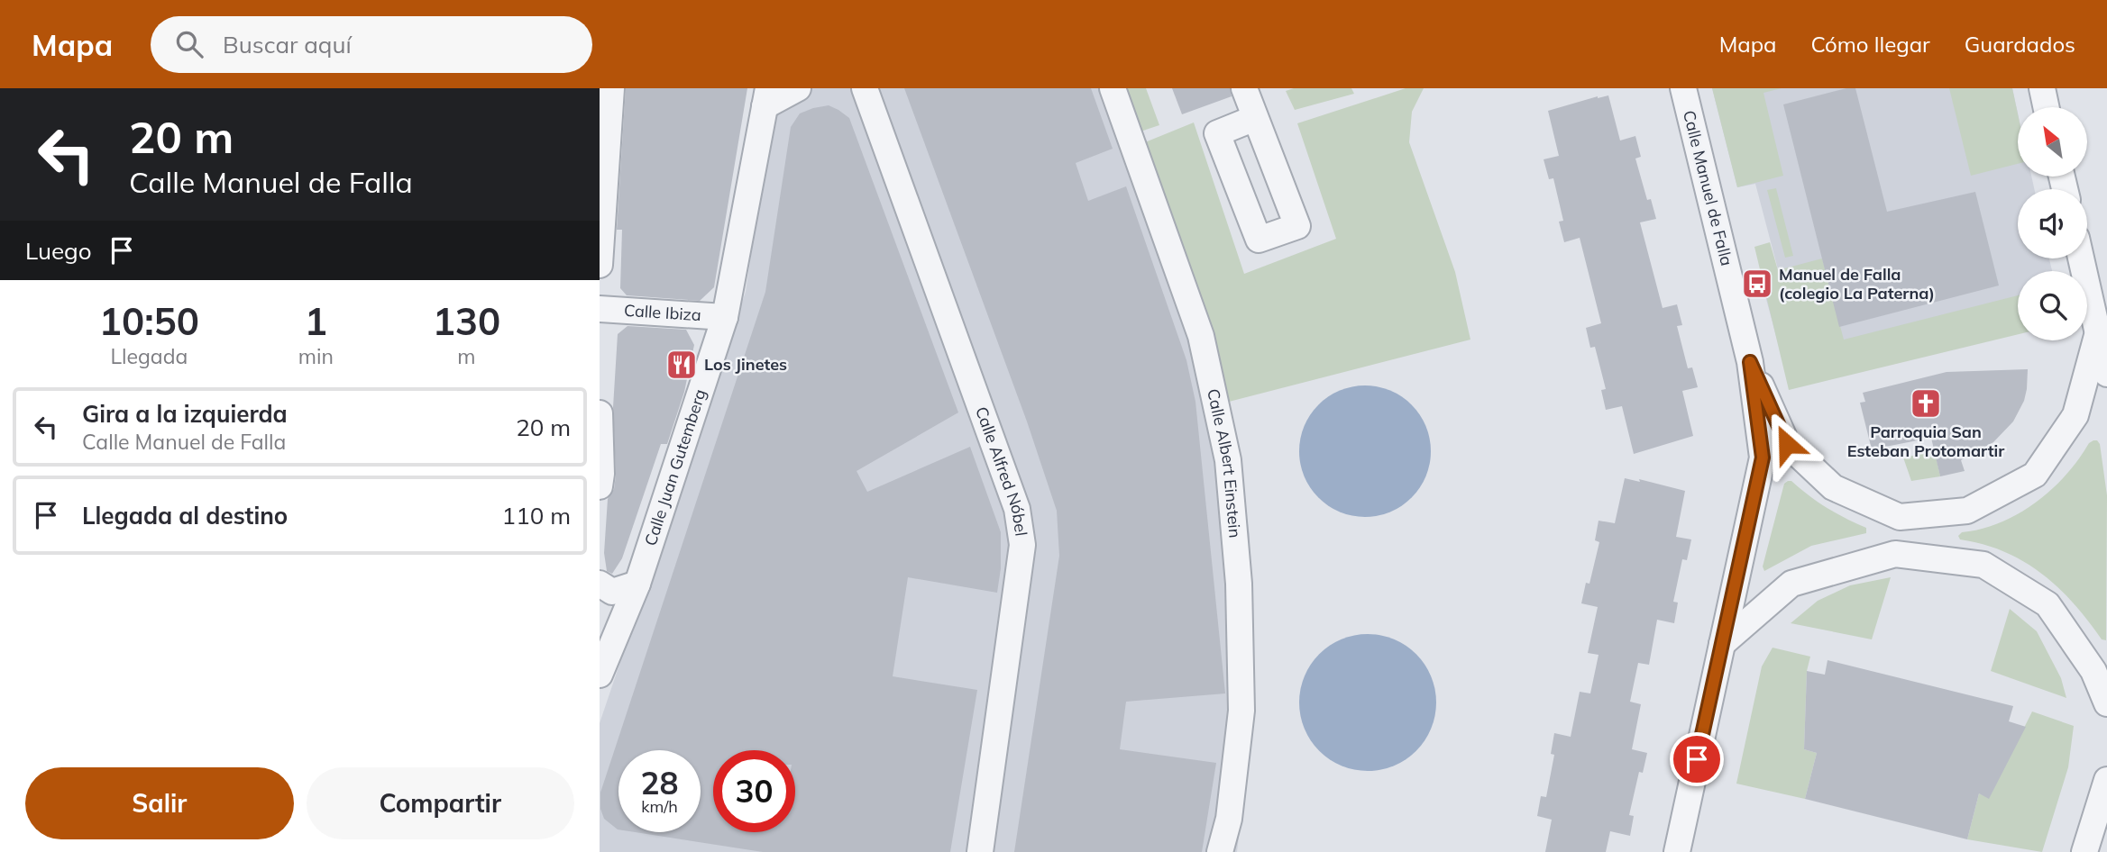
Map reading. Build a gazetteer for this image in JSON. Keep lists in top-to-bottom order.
{
  "streets": {
    "street": [
      "Calle Manuel de Falla",
      "Calle Ibiza",
      "Calle Albert Einstein",
      "Calle Juan Gutemberg",
      "Calle Alfred Nóbel"
    ]
  },
  "crossings": [
    ["Calle Ibiza", "Calle Juan Gutemberg"]
  ],
  "places": {
    "bus stop": ["Manuel de Falla (colegio La Paterna)"],
    "restaurant": ["Los Jinetes"],
    "church": ["Parroquia San Esteban Protomartir"]
  },
  "north": "top left",
  "page": {
    "header": "Mapa",
    "search": "Buscar aquí",
    "nav": ["Mapa", "Cómo llegar", "Guardados"],
    "turn": ["20 m", "Calle Manuel de Falla"],
    "then": "Luego",
    "eta": [
      "10:50",
      "Llegada",
      "1",
      "min",
      "130",
      "m"
    ],
    "list": [
      {
        "name": "Gira a la izquierda",
        "note": "Calle Manuel de Falla",
        "value": "20 m"
      },
      {
        "name": "Llegada al destino",
        "value": "110 m"
      }
    ],
    "speed": "28 km/h",
    "limit": "30",
    "buttons": ["Salir", "Compartir"]
  }
}
